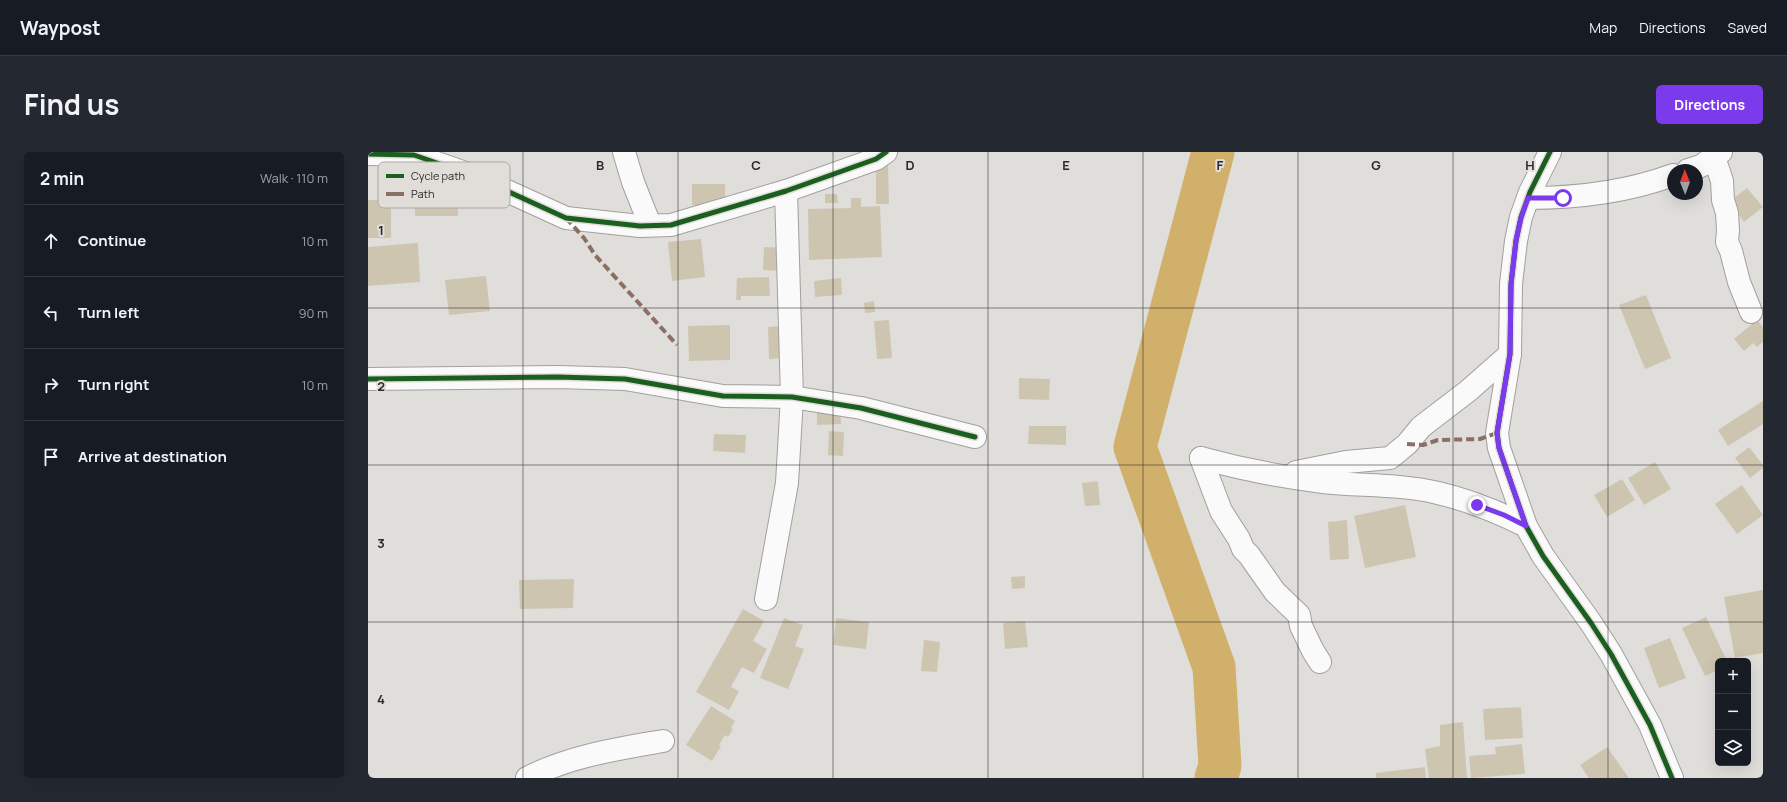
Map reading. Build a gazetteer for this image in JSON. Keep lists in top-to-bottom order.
{
  "legend": ["Cycle path", "Path"],
  "north": "top",
  "page": {
    "header": "Waypost",
    "nav": ["Map", "Directions", "Saved"],
    "title": "Find us",
    "buttons": "Directions",
    "heading": ["2 min", "Walk · 110 m"],
    "list": [
      ["Continue", "10 m"],
      ["Turn left", "90 m"],
      ["Turn right", "10 m"],
      "Arrive at destination"
    ],
    "map_buttons": ["+", "−"]
  },
  "grid": {
    "columns": [
      "B",
      "C",
      "D",
      "E",
      "F",
      "G",
      "H"
    ],
    "rows": [
      "1",
      "2",
      "3",
      "4"
    ]
  }
}
